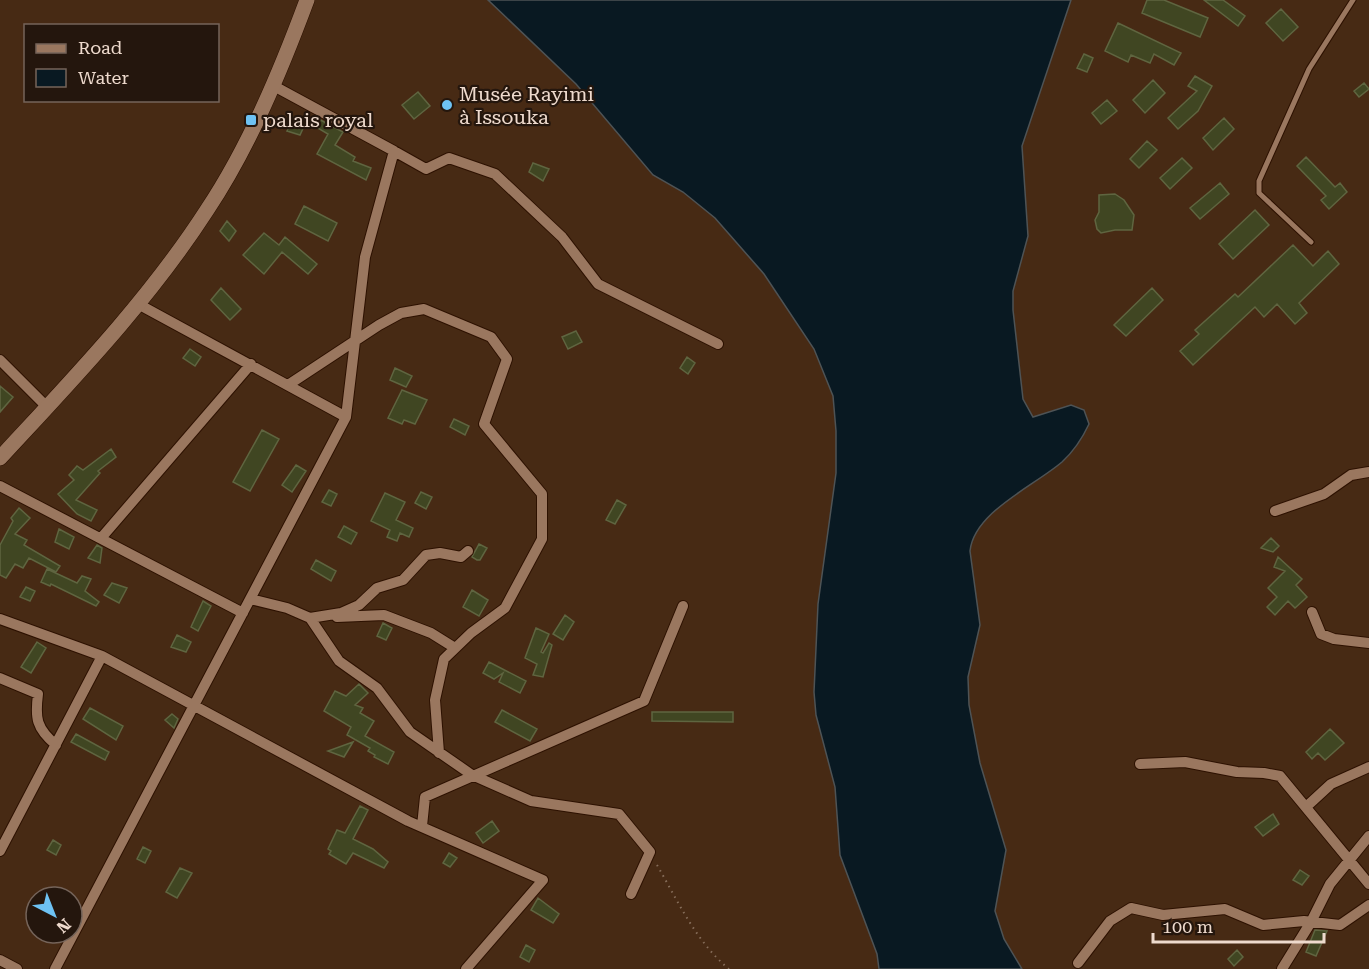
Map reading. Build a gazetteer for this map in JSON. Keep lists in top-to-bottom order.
{
  "places": {
    "other": ["Musée Rayimi à Issouka"],
    "transit": ["palais royal"]
  },
  "legend": ["Road", "Water"],
  "scale_bar": "100 m",
  "north": "bottom right"
}
